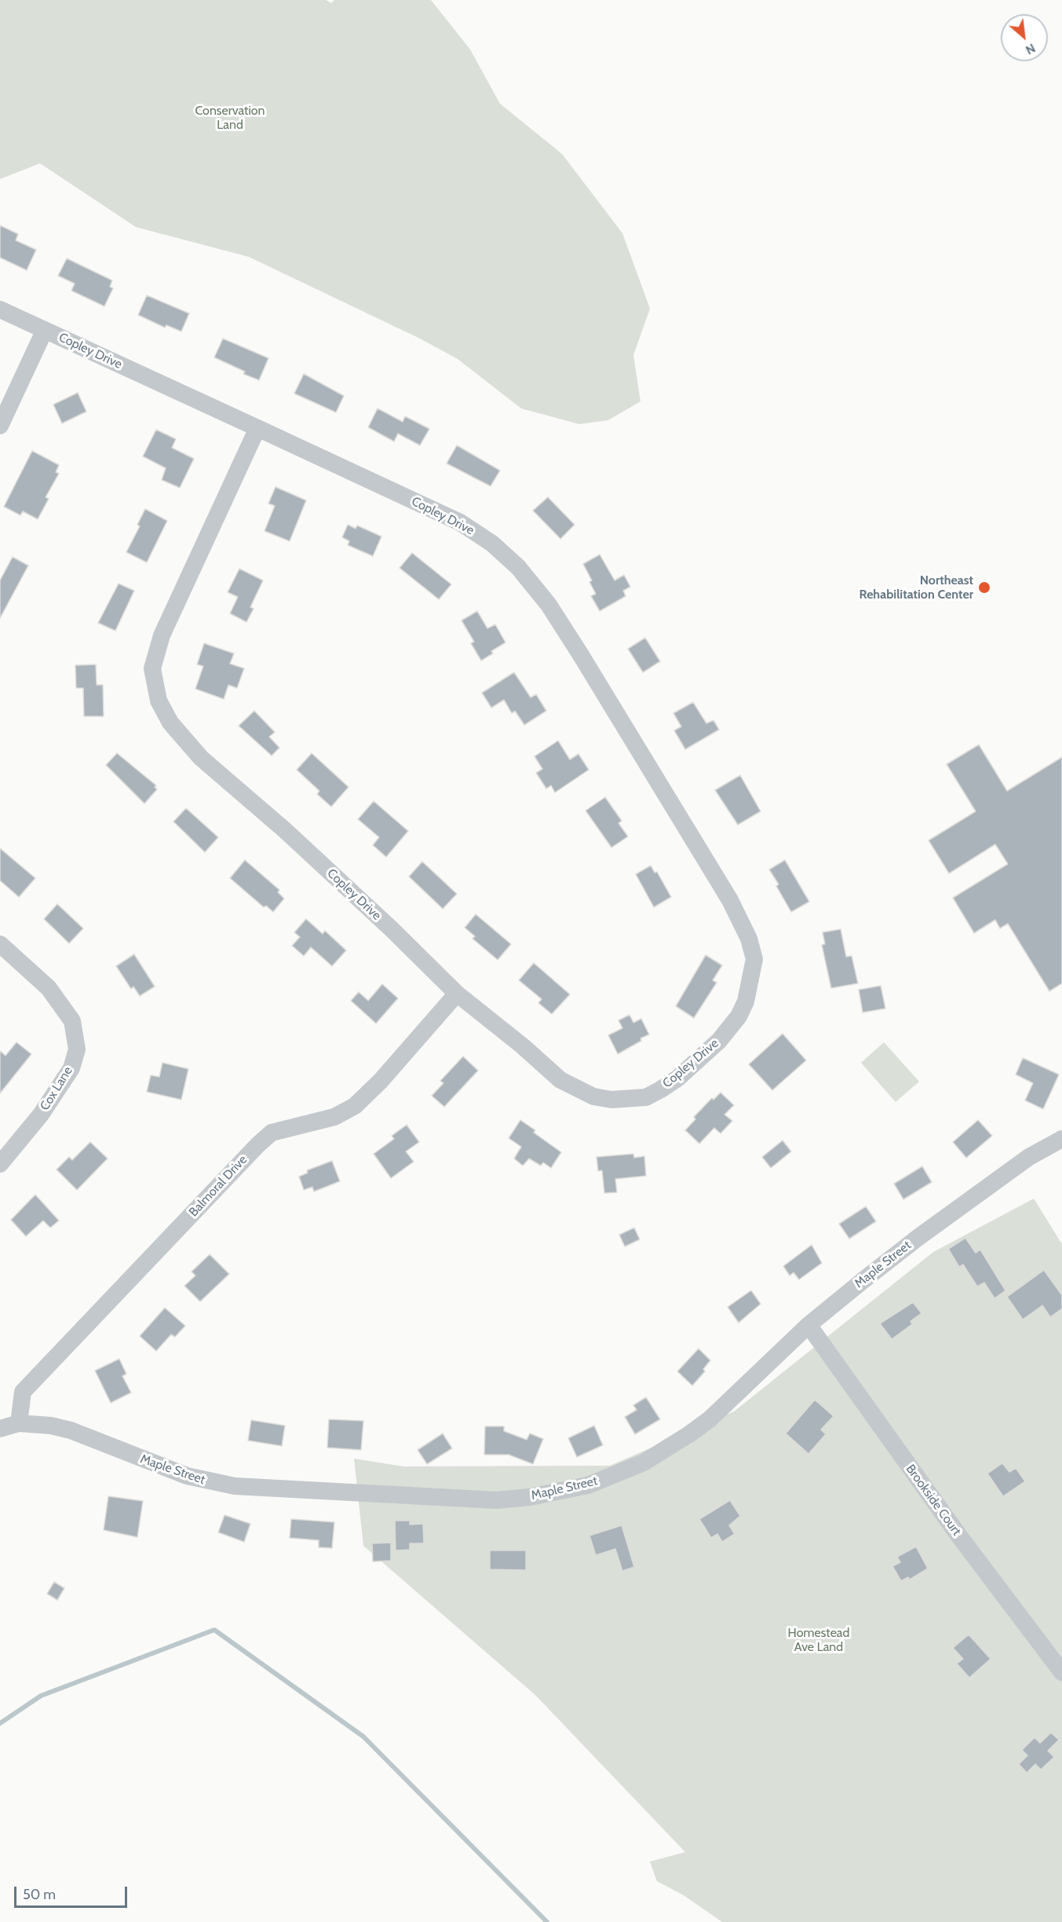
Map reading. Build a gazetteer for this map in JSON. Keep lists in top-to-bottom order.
{
  "streets": {
    "street": [
      "Copley Drive",
      "Cox Lane",
      "Balmoral Drive",
      "Maple Street",
      "Brookside Court"
    ]
  },
  "crossings": [
    ["Copley Drive", "Balmoral Drive"],
    ["Balmoral Drive", "Maple Street"],
    ["Maple Street", "Brookside Court"]
  ],
  "parks": ["Conservation Land", "Homestead Ave Land"],
  "places": ["Northeast Rehabilitation Center"],
  "scale_bar": "50 m",
  "north": "bottom right"
}
